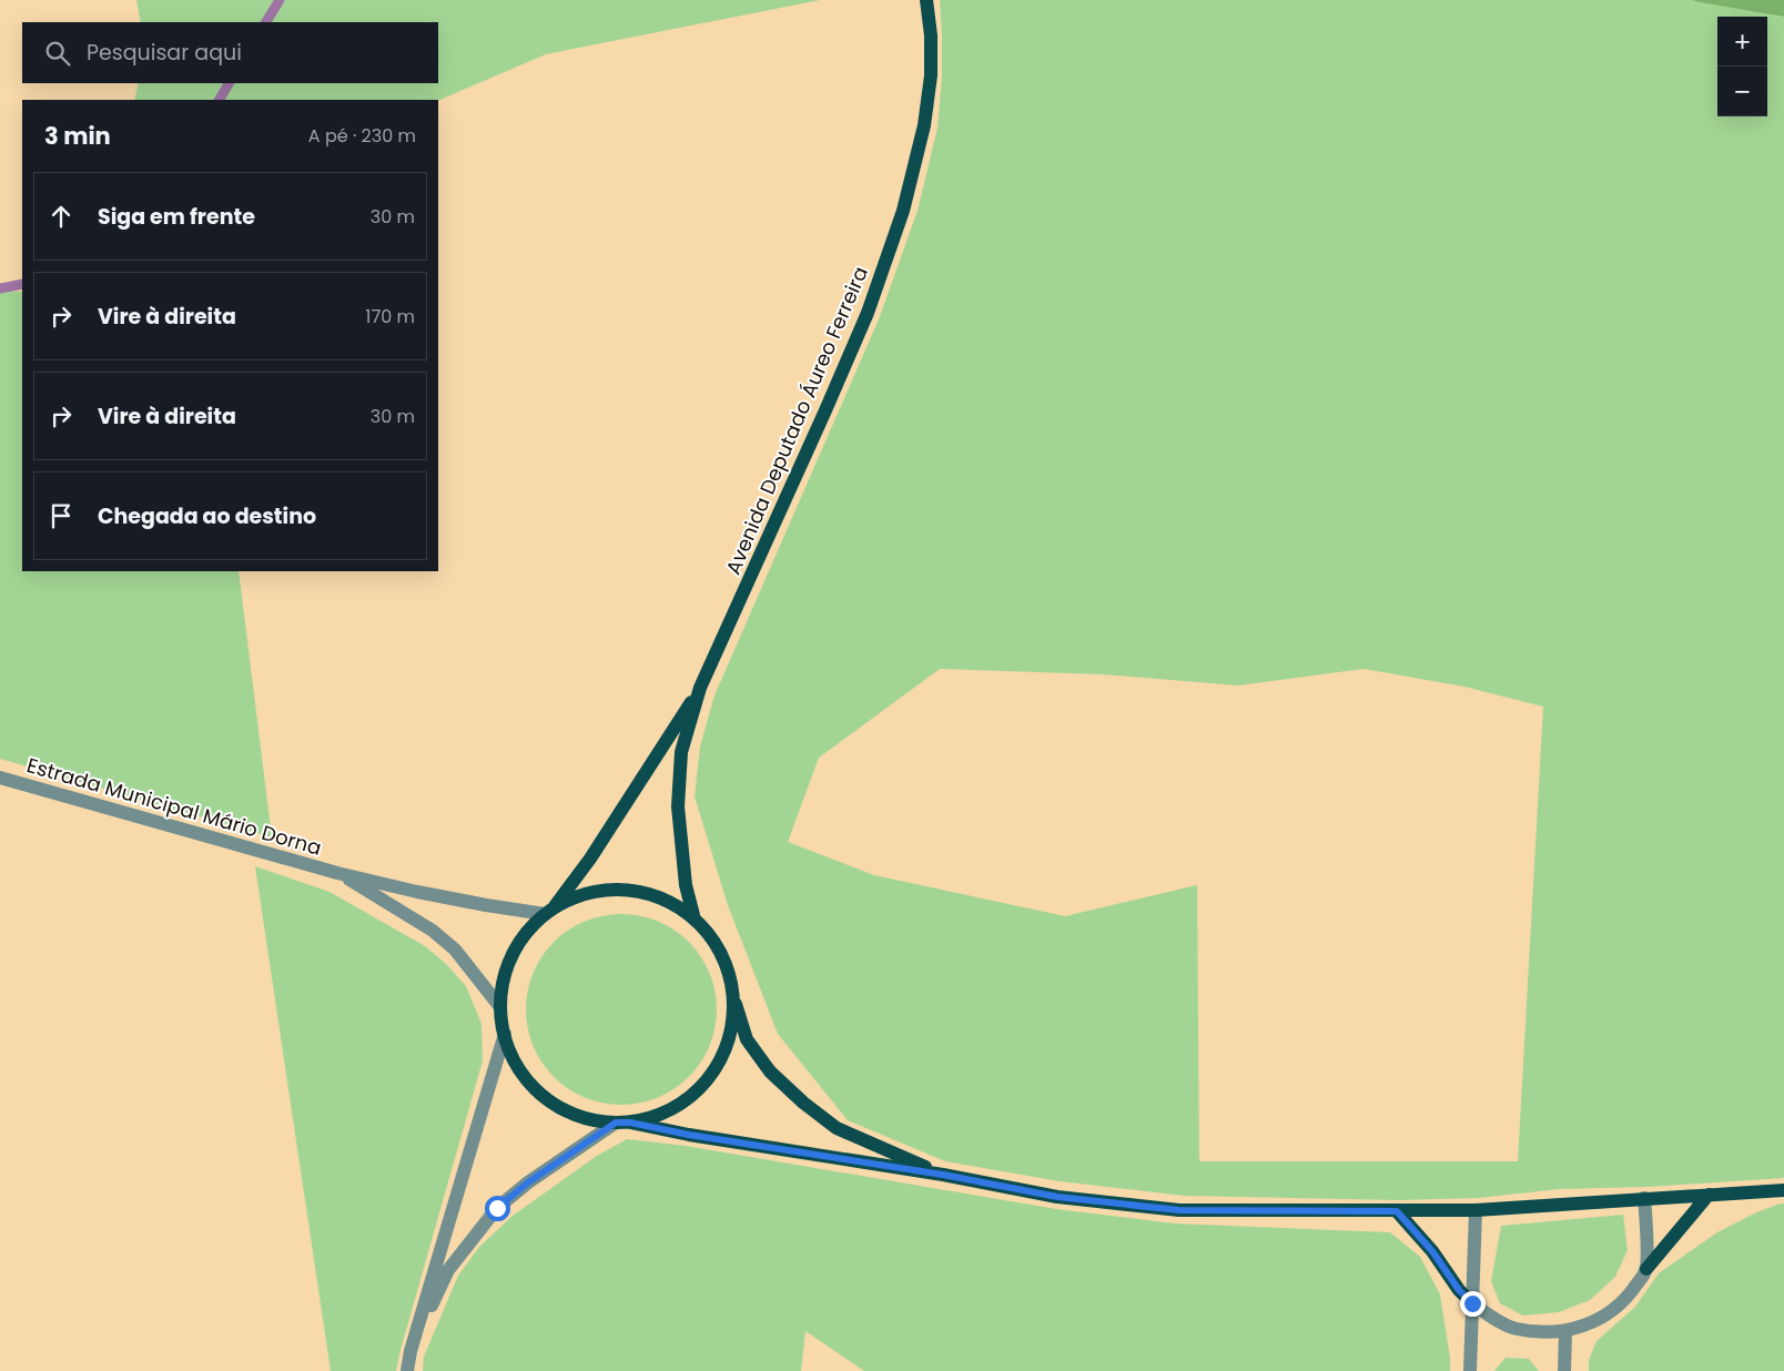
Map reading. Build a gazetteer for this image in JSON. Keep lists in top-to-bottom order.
{
  "streets": {
    "main road": ["Avenida Deputado Áureo Ferreira"],
    "street": ["Estrada Municipal Mário Dorna"]
  },
  "page": {
    "map_buttons": ["+", "−"],
    "search": "Pesquisar aqui",
    "heading": ["3 min", "A pé · 230 m"],
    "list": [
      ["Siga em frente", "30 m"],
      ["Vire à direita", "170 m"],
      ["Vire à direita", "30 m"],
      "Chegada ao destino"
    ]
  }
}
